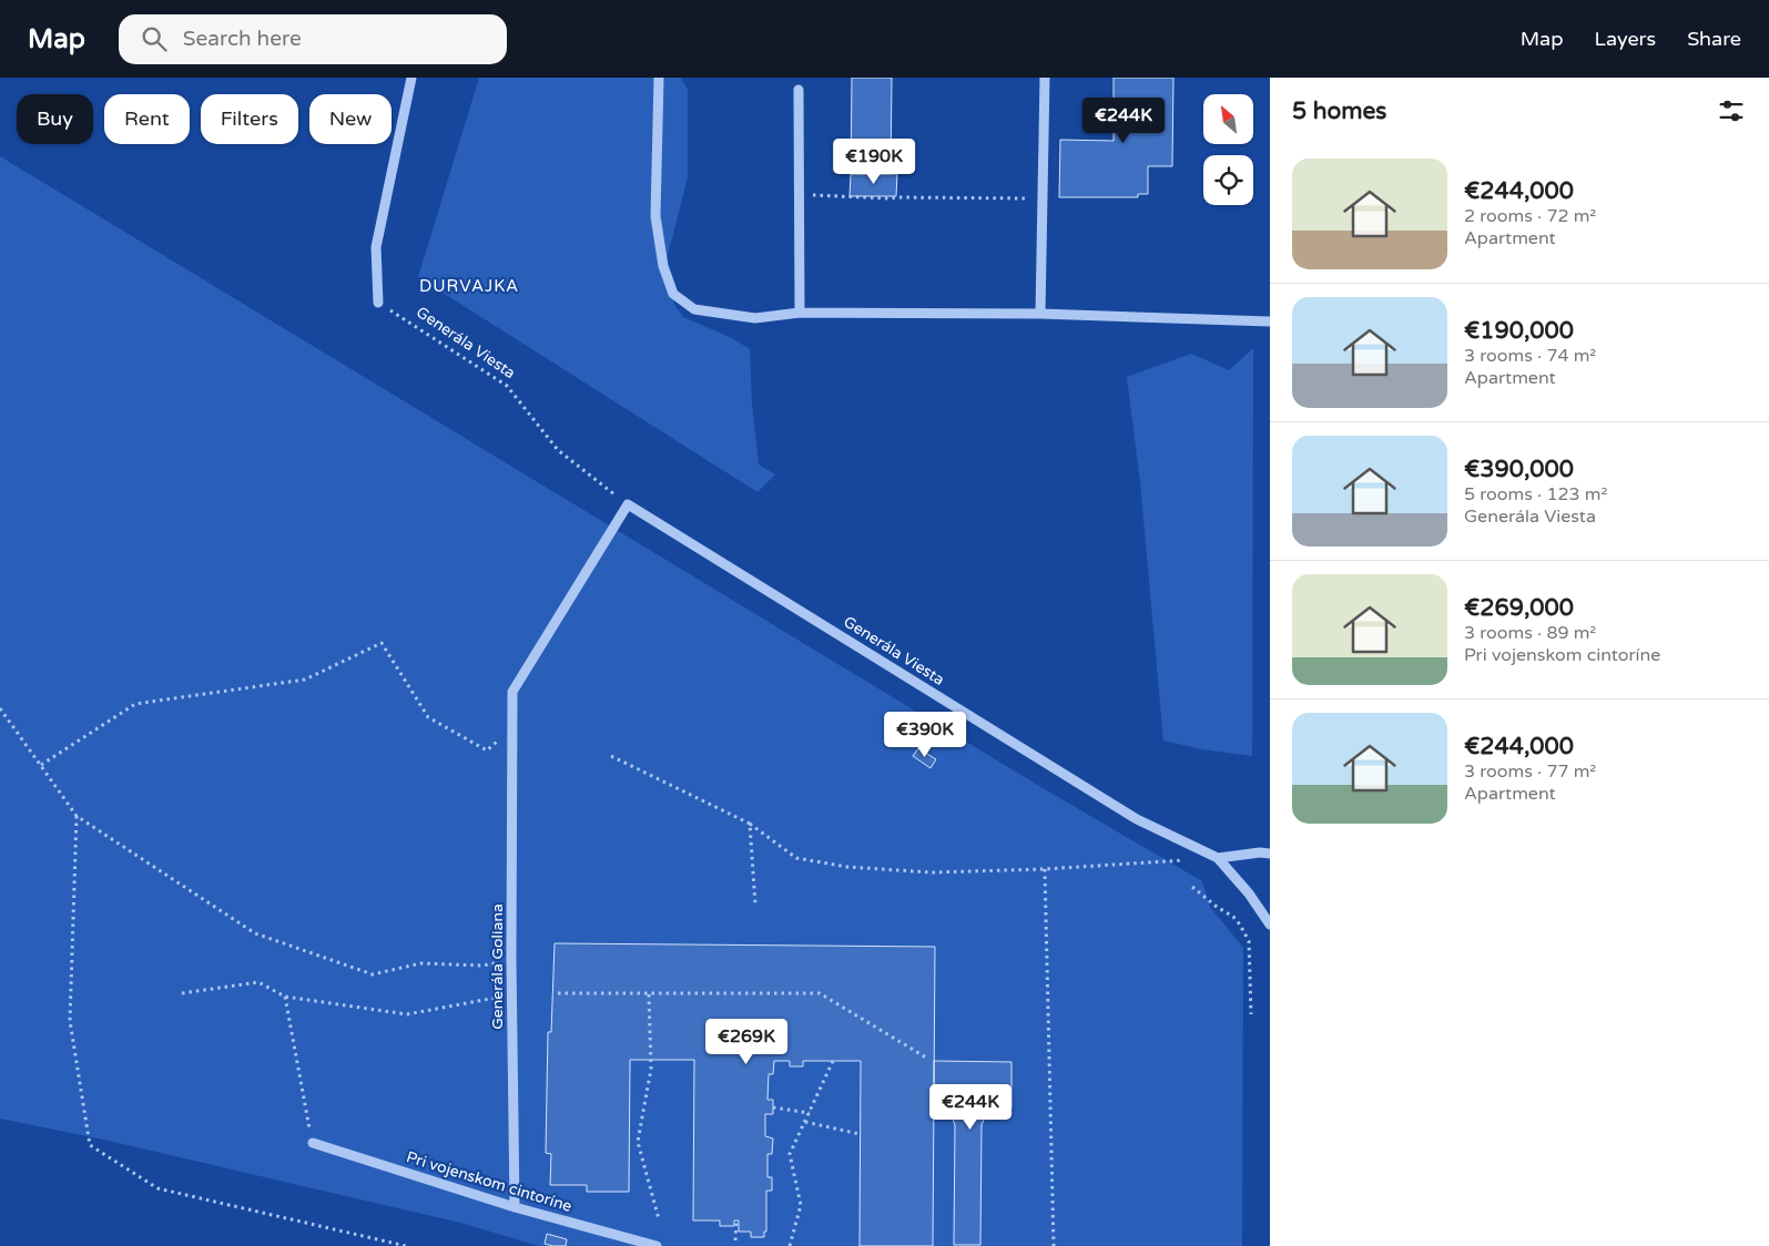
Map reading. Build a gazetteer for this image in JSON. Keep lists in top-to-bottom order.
{
  "streets": {
    "street": ["Generála Viesta", "Generála Goliana", "Pri vojenskom cintoríne"]
  },
  "crossings": [
    ["Generála Goliana", "Pri vojenskom cintoríne"]
  ],
  "districts": ["DURVAJKA"],
  "north": "top left",
  "page": {
    "header": "Map",
    "search": "Search here",
    "nav": ["Map", "Layers", "Share"],
    "heading": "5 homes",
    "chip": [
      "Buy",
      "Rent",
      "Filters",
      "New"
    ],
    "price": [
      "€244K",
      "€190K",
      "€390K",
      "€269K",
      "€244K"
    ],
    "list": [
      {
        "name": "€244,000",
        "note": "2 rooms · 72 m² · Apartment"
      },
      {
        "name": "€190,000",
        "note": "3 rooms · 74 m² · Apartment"
      },
      {
        "name": "€390,000",
        "note": "5 rooms · 123 m² · Generála Viesta"
      },
      {
        "name": "€269,000",
        "note": "3 rooms · 89 m² · Pri vojenskom cintoríne"
      },
      {
        "name": "€244,000",
        "note": "3 rooms · 77 m² · Apartment"
      }
    ]
  }
}
